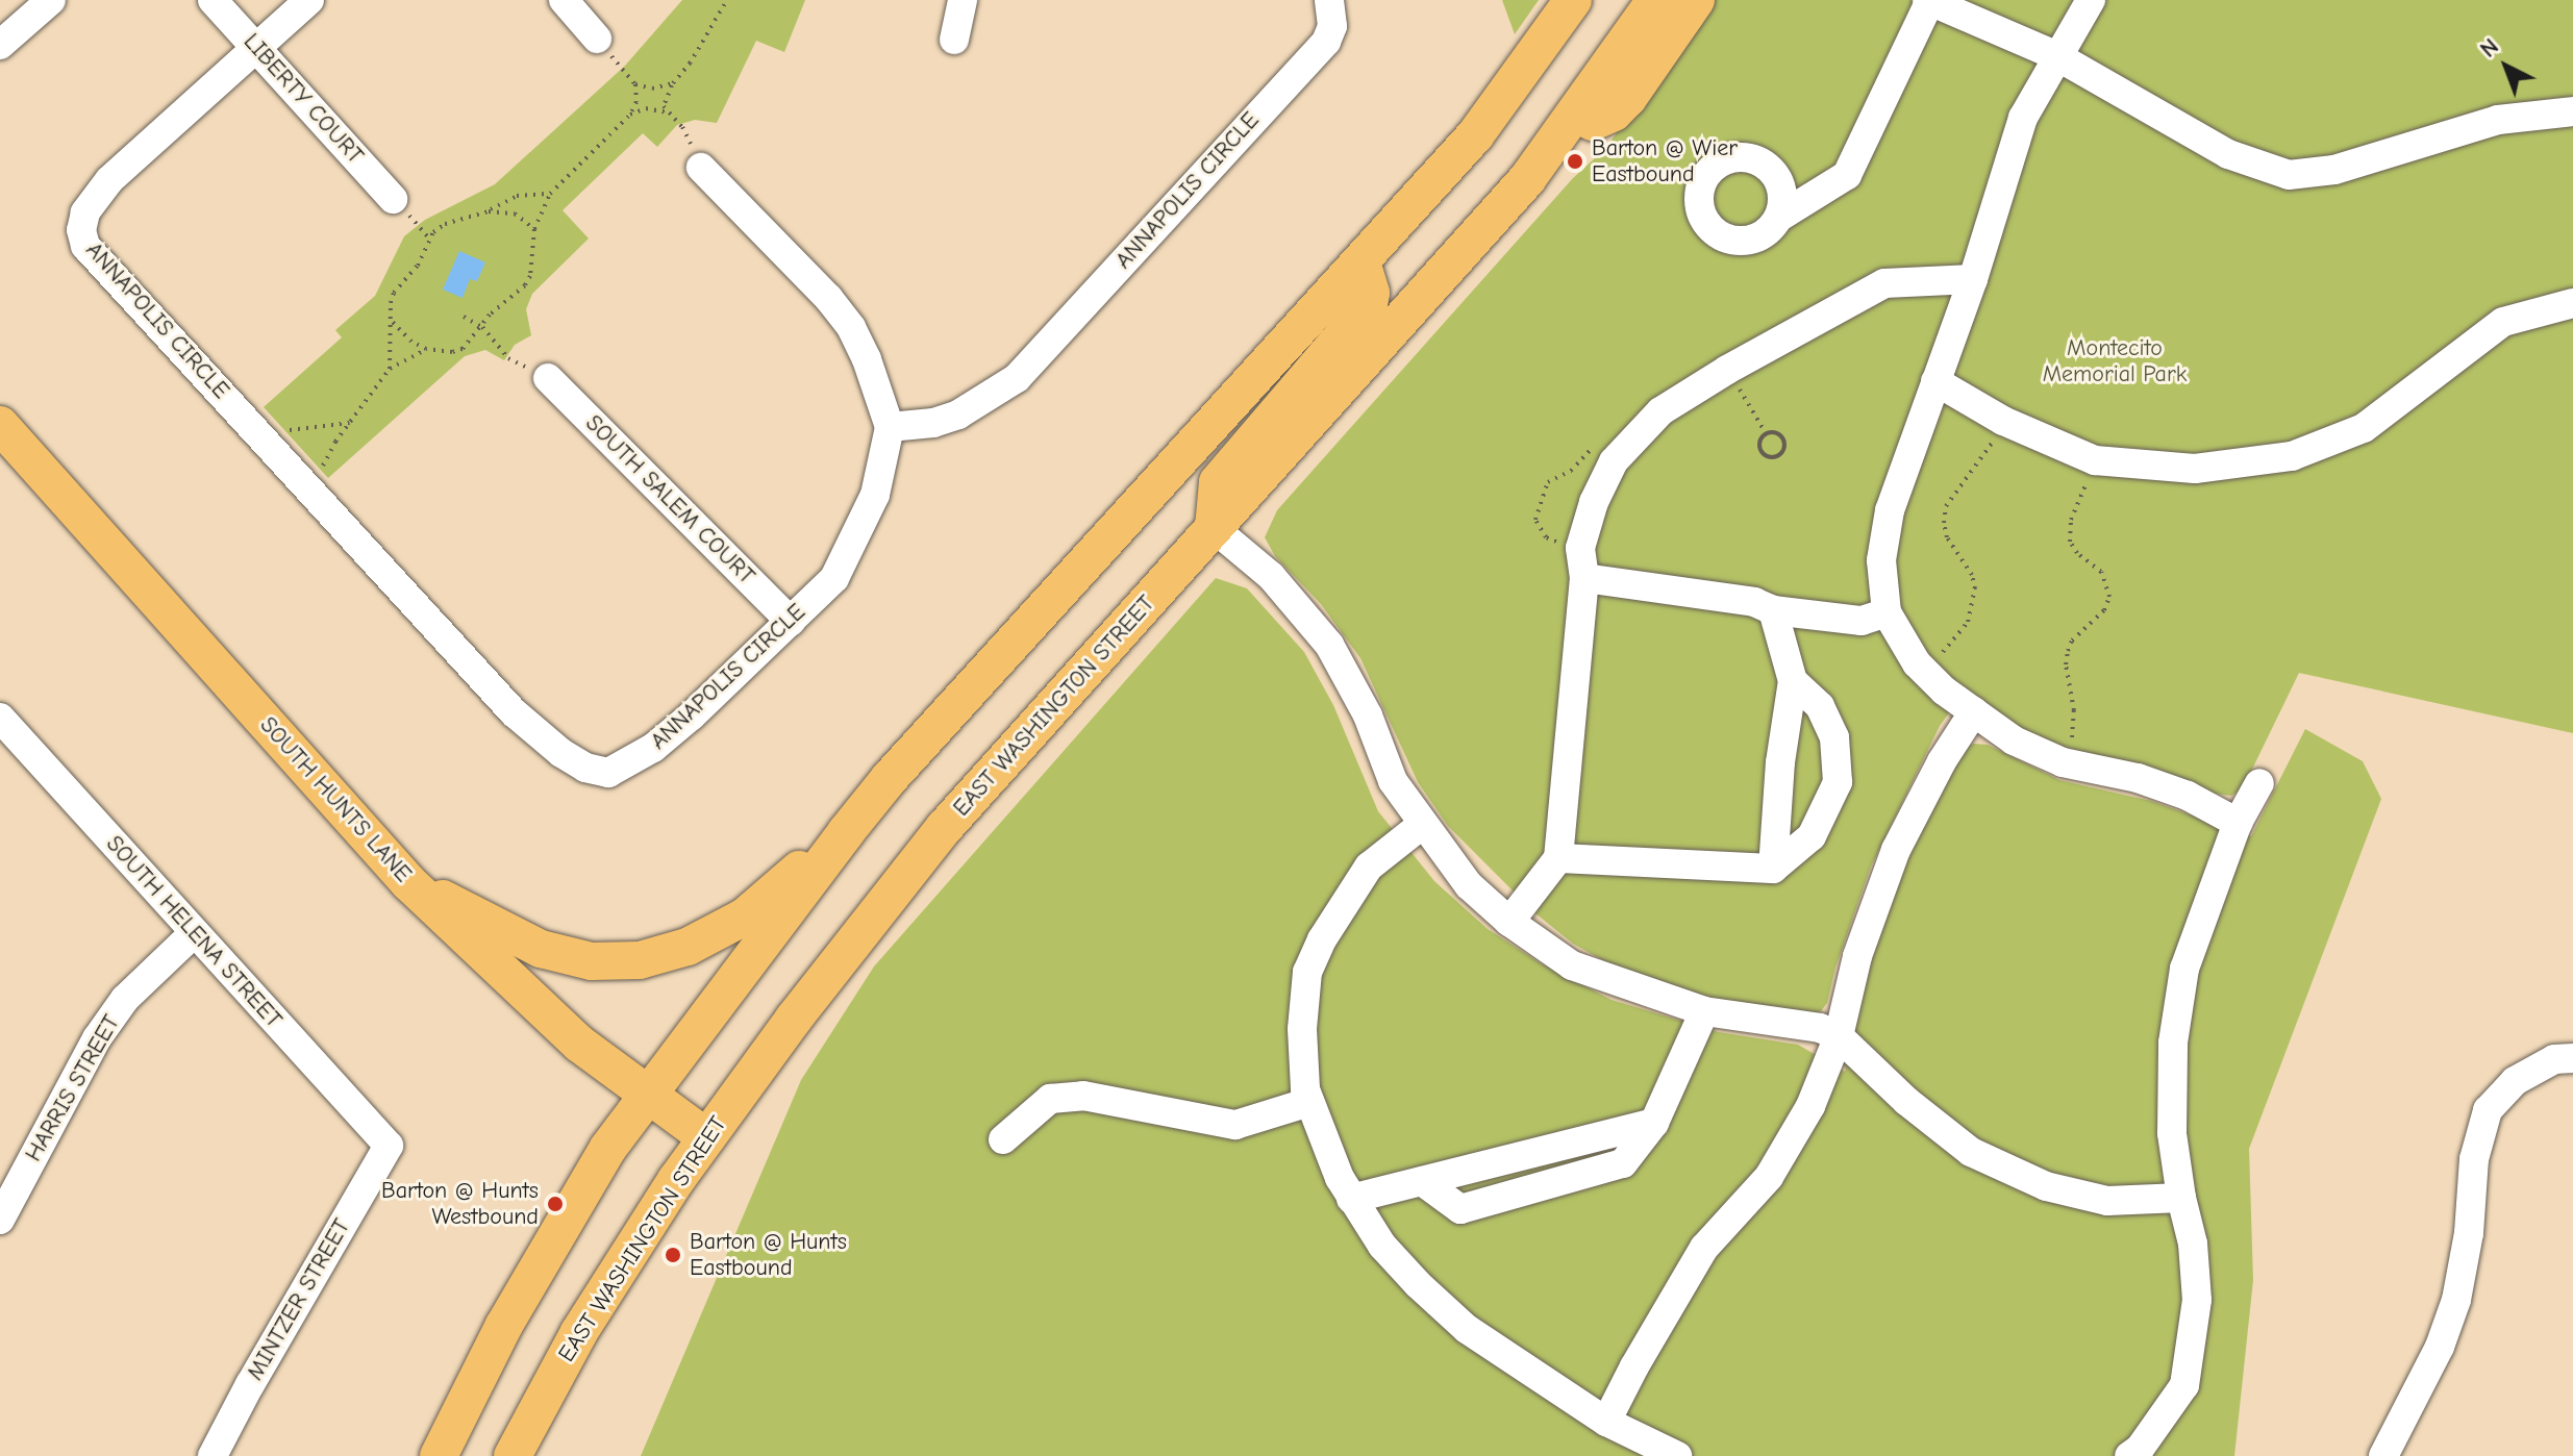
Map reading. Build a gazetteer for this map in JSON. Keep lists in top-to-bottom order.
{
  "streets": {
    "main road": ["EAST WASHINGTON STREET", "SOUTH HUNTS LANE"],
    "street": [
      "LIBERTY COURT",
      "ANNAPOLIS CIRCLE",
      "SOUTH SALEM COURT",
      "SOUTH HELENA STREET",
      "HARRIS STREET",
      "MINTZER STREET"
    ]
  },
  "crossings": [
    ["LIBERTY COURT", "ANNAPOLIS CIRCLE"],
    ["ANNAPOLIS CIRCLE", "SOUTH SALEM COURT"],
    ["EAST WASHINGTON STREET", "SOUTH HUNTS LANE"],
    ["SOUTH HELENA STREET", "HARRIS STREET"],
    ["SOUTH HELENA STREET", "MINTZER STREET"]
  ],
  "parks": ["Montecito Memorial Park"],
  "places": ["Barton @ Wier Eastbound", "Barton @ Hunts Westbound", "Barton @ Hunts Eastbound"],
  "north": "top left"
}
